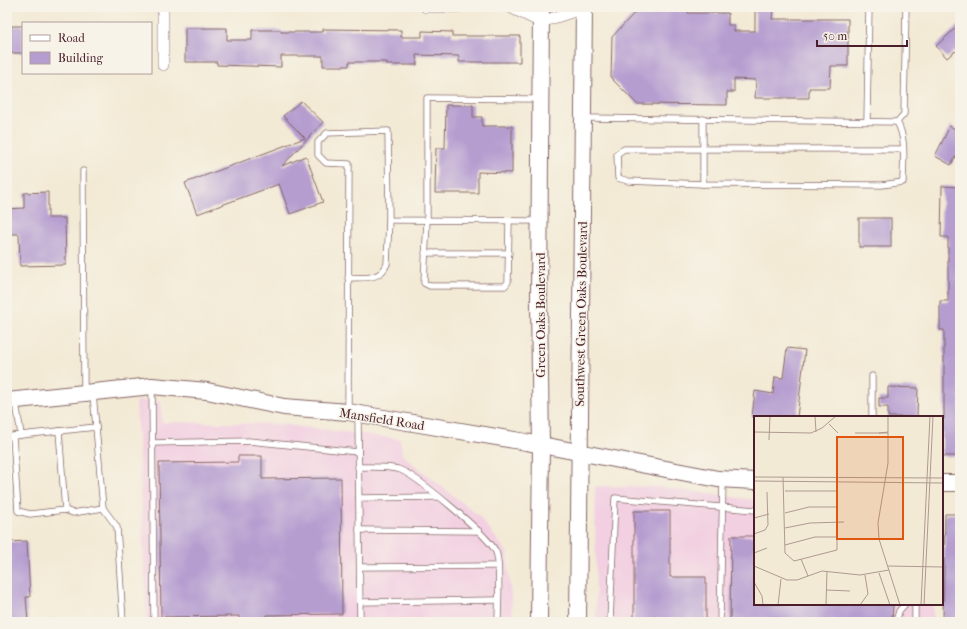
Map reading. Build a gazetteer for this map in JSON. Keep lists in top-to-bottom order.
{
  "streets": {
    "main road": ["Southwest Green Oaks Boulevard", "Green Oaks Boulevard", "Mansfield Road"]
  },
  "crossings": [
    ["Southwest Green Oaks Boulevard", "Mansfield Road"],
    ["Green Oaks Boulevard", "Mansfield Road"]
  ],
  "legend": ["Road", "Building"],
  "scale_bar": "50 m"
}
